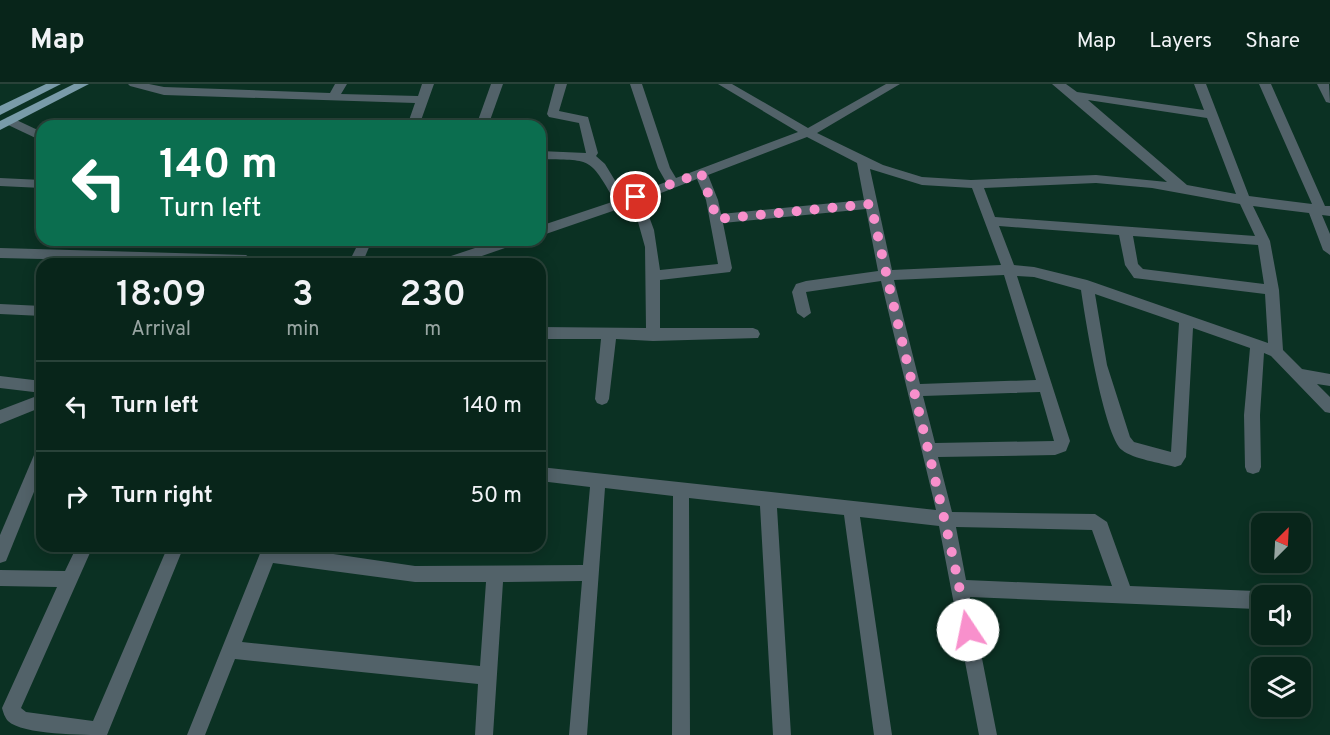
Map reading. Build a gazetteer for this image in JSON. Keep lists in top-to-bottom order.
{
  "north": "top right",
  "page": {
    "header": "Map",
    "nav": ["Map", "Layers", "Share"],
    "turn": ["140 m", "Turn left"],
    "eta": [
      "18:09",
      "Arrival",
      "3",
      "min",
      "230",
      "m"
    ],
    "list": [
      {
        "name": "Turn left",
        "value": "140 m"
      },
      {
        "name": "Turn right",
        "value": "50 m"
      }
    ]
  }
}
